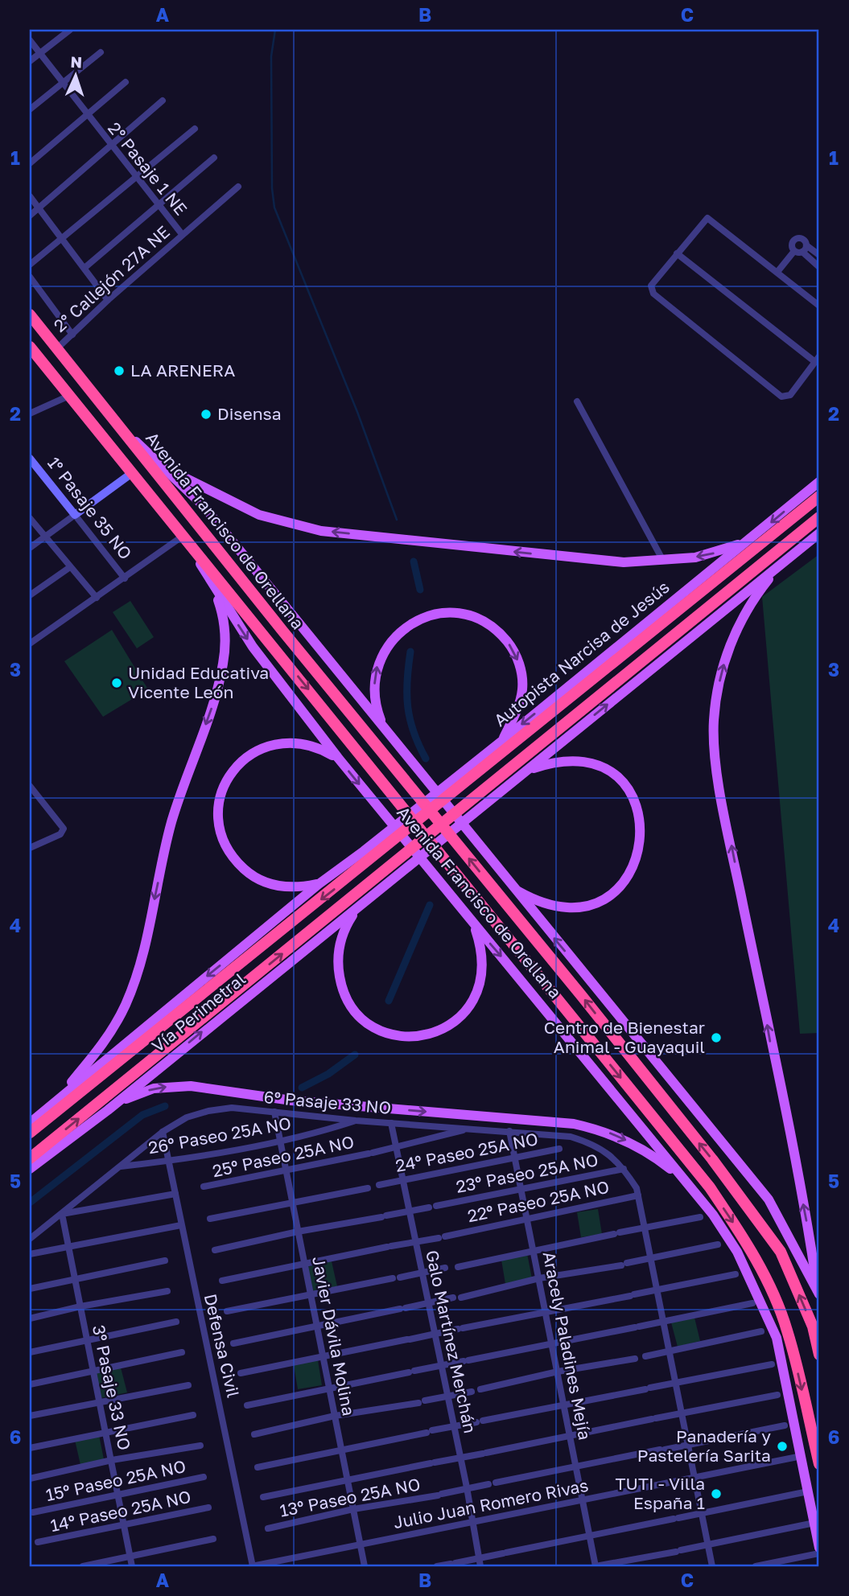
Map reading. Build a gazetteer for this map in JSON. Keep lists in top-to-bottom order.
{
  "streets": {
    "highway": ["Avenida Francisco de Orellana", "Autopista Narcisa de Jesús", "Vía Perimetral"],
    "street": [
      "2° Pasaje 1 NE",
      "2° Callejón 27A NE",
      "1° Pasaje 35 NO",
      "6º Pasaje 33 NO",
      "26º Paseo 25A NO",
      "24º Paseo 25A NO",
      "25º Paseo 25A NO",
      "23º Paseo 25A NO",
      "22º Paseo 25A NO",
      "Javier Dávila Molina",
      "Galo Martínez Merchán",
      "Defensa Civil",
      "Aracely Paladines Mejía",
      "3º Pasaje 33 NO",
      "15º Paseo 25A NO",
      "13º Paseo 25A NO",
      "Julio Juan Romero Rivas",
      "14º Paseo 25A NO"
    ]
  },
  "crossings": [
    ["2° Pasaje 1 NE", "2° Callejón 27A NE"],
    ["2° Callejón 27A NE", "Avenida Francisco de Orellana"],
    ["Avenida Francisco de Orellana", "Julio Juan Romero Rivas"],
    ["Autopista Narcisa de Jesús", "Vía Perimetral"],
    ["6º Pasaje 33 NO", "26º Paseo 25A NO"],
    ["6º Pasaje 33 NO", "25º Paseo 25A NO"],
    ["6º Pasaje 33 NO", "23º Paseo 25A NO"],
    ["6º Pasaje 33 NO", "22º Paseo 25A NO"],
    ["6º Pasaje 33 NO", "Javier Dávila Molina"],
    ["6º Pasaje 33 NO", "Galo Martínez Merchán"],
    ["6º Pasaje 33 NO", "Defensa Civil"],
    ["6º Pasaje 33 NO", "Aracely Paladines Mejía"],
    ["6º Pasaje 33 NO", "3º Pasaje 33 NO"],
    ["6º Pasaje 33 NO", "13º Paseo 25A NO"],
    ["6º Pasaje 33 NO", "Julio Juan Romero Rivas"],
    ["26º Paseo 25A NO", "Javier Dávila Molina"],
    ["26º Paseo 25A NO", "Defensa Civil"],
    ["24º Paseo 25A NO", "Galo Martínez Merchán"],
    ["24º Paseo 25A NO", "Aracely Paladines Mejía"],
    ["25º Paseo 25A NO", "Javier Dávila Molina"],
    ["25º Paseo 25A NO", "Galo Martínez Merchán"],
    ["23º Paseo 25A NO", "Javier Dávila Molina"],
    ["23º Paseo 25A NO", "Galo Martínez Merchán"],
    ["23º Paseo 25A NO", "Aracely Paladines Mejía"],
    ["22º Paseo 25A NO", "Javier Dávila Molina"],
    ["22º Paseo 25A NO", "Galo Martínez Merchán"],
    ["22º Paseo 25A NO", "Aracely Paladines Mejía"],
    ["Javier Dávila Molina", "13º Paseo 25A NO"],
    ["Javier Dávila Molina", "Julio Juan Romero Rivas"],
    ["Galo Martínez Merchán", "13º Paseo 25A NO"],
    ["Galo Martínez Merchán", "Julio Juan Romero Rivas"],
    ["Defensa Civil", "Julio Juan Romero Rivas"],
    ["Aracely Paladines Mejía", "13º Paseo 25A NO"],
    ["Aracely Paladines Mejía", "Julio Juan Romero Rivas"],
    ["3º Pasaje 33 NO", "15º Paseo 25A NO"],
    ["3º Pasaje 33 NO", "14º Paseo 25A NO"]
  ],
  "places": [
    "LA ARENERA",
    "Disensa",
    "Unidad Educativa Vicente León",
    "Centro de Bienestar Animal - Guayaquil",
    "Panadería y Pastelería Sarita",
    "TUTI - Villa España 1"
  ],
  "north": "top",
  "grid": {
    "columns": ["A", "B", "C"],
    "rows": [
      "1",
      "2",
      "3",
      "4",
      "5",
      "6"
    ]
  }
}
